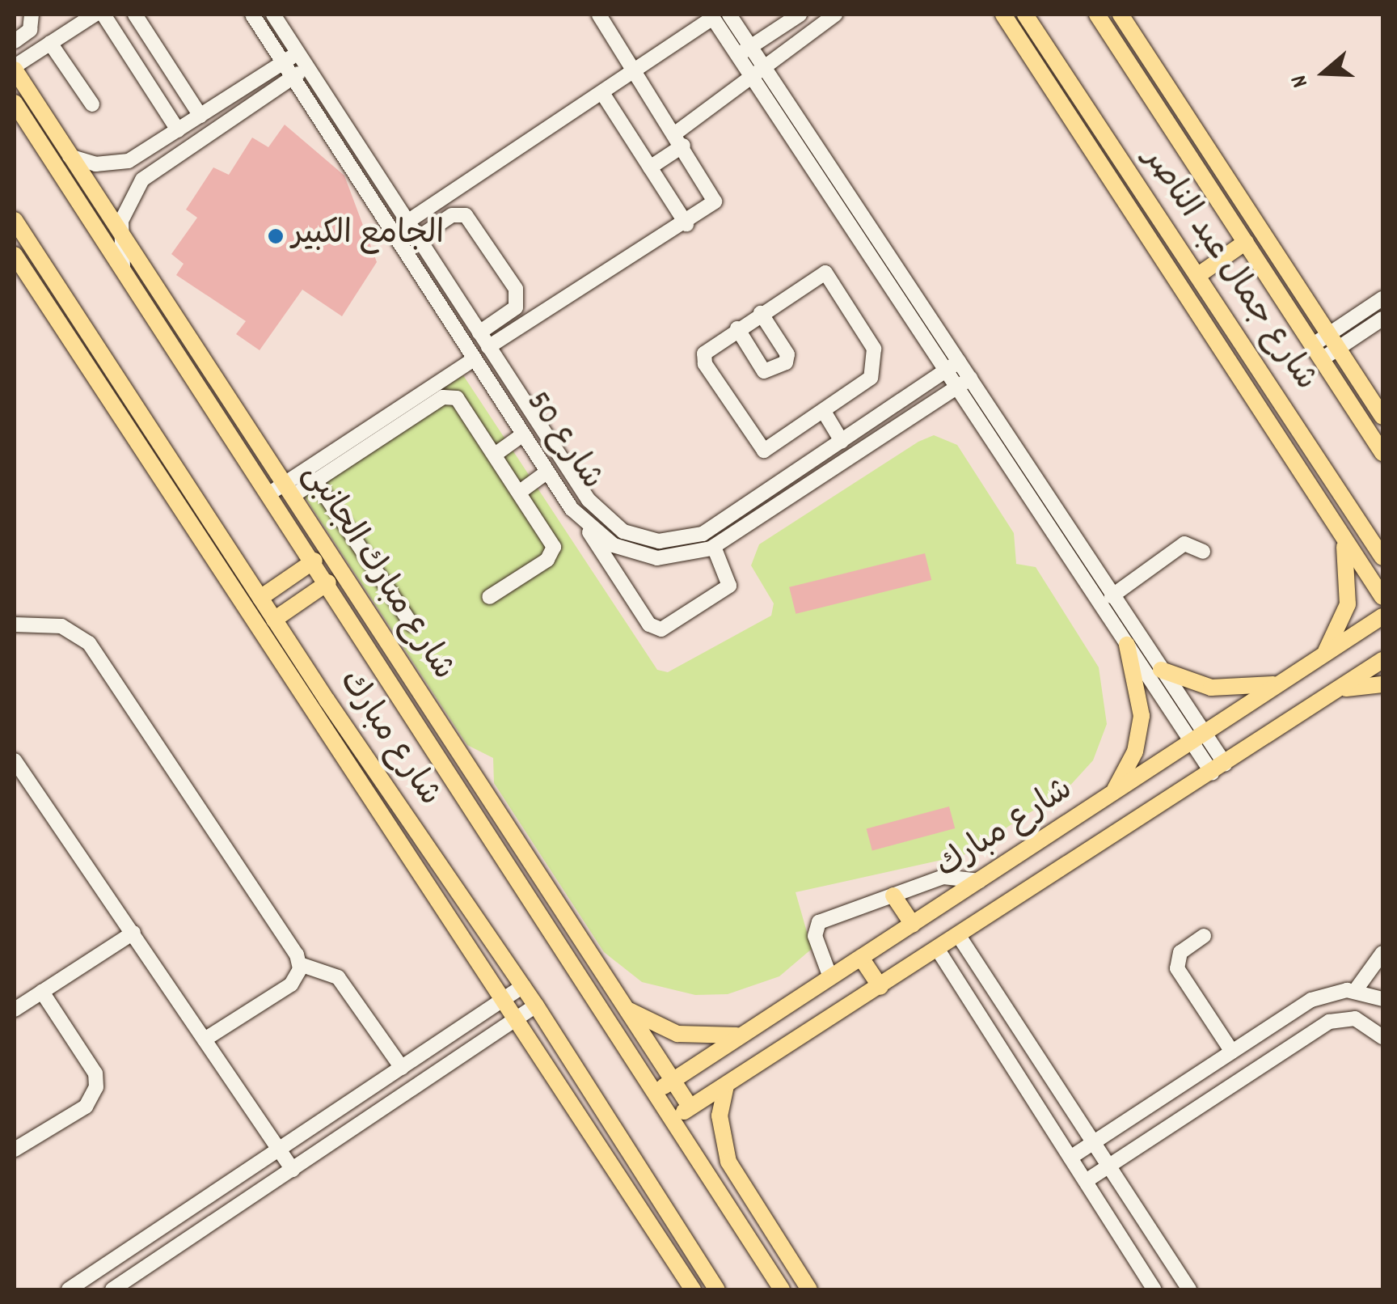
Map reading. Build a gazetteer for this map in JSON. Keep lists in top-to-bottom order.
{
  "streets": {
    "main road": ["شارع جمال عبد الناصر", "شارع مبارك الجانبى", "شارع مبارك"],
    "street": ["شارع 50"]
  },
  "crossings": [
    ["شارع مبارك الجانبى", "شارع مبارك"]
  ],
  "places": ["الجامع الكبير"],
  "north": "left"
}
